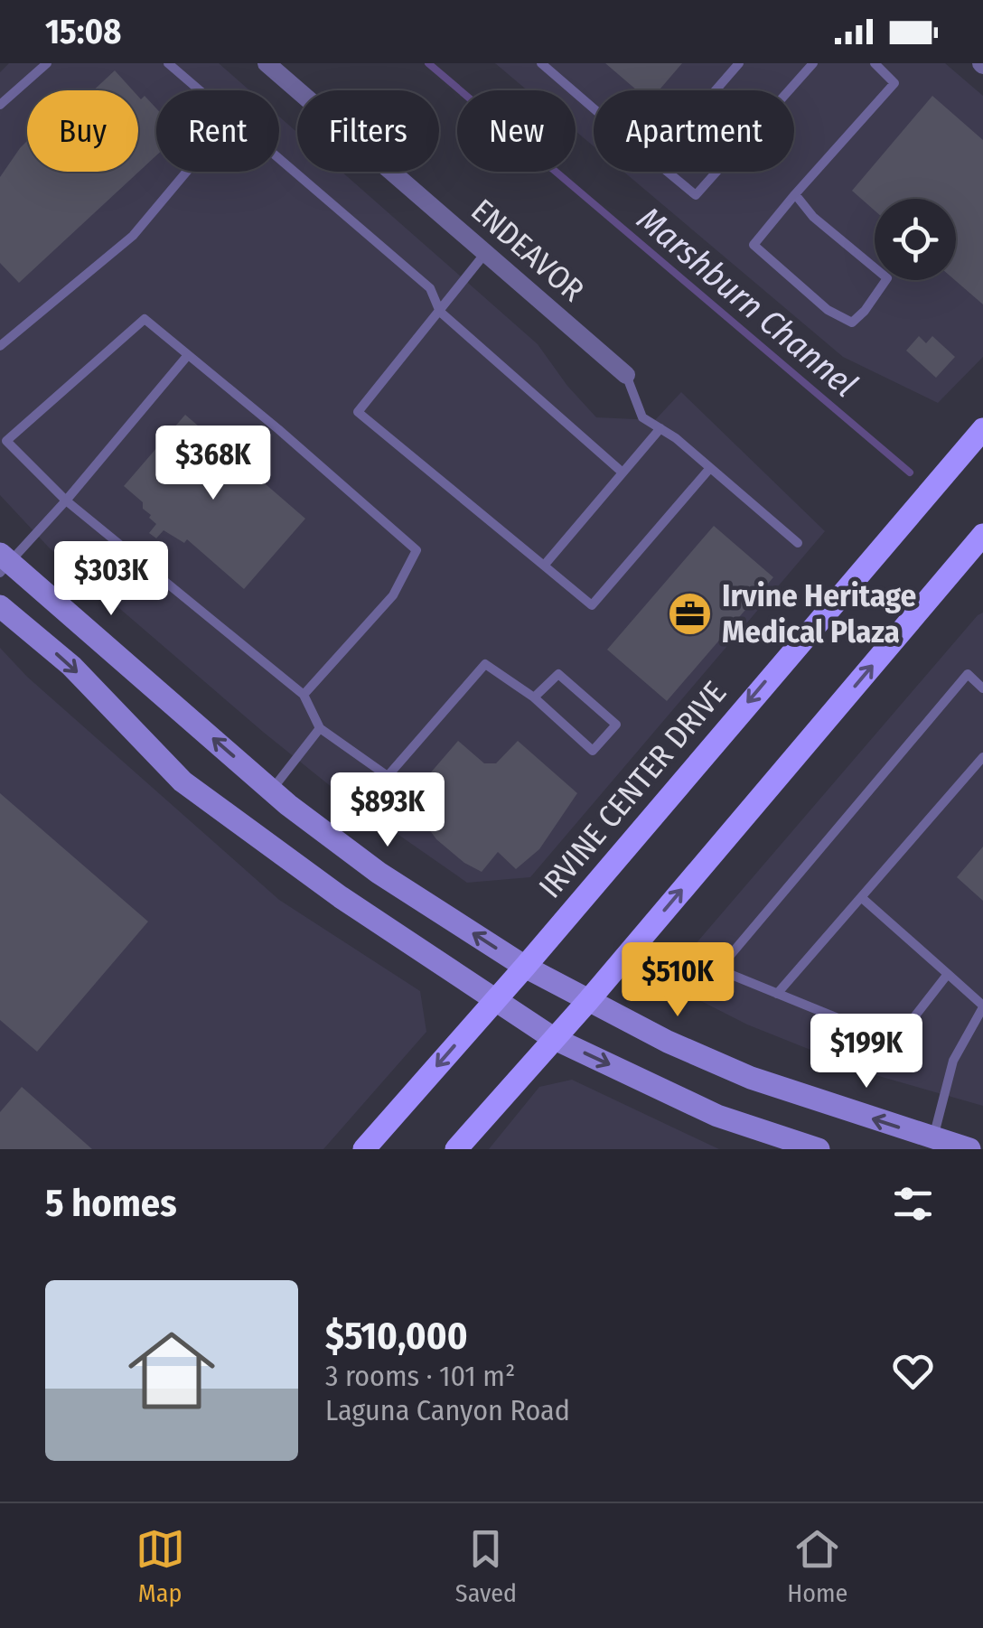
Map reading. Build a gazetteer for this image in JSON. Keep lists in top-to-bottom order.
{
  "streets": {
    "main road": ["IRVINE CENTER DRIVE"],
    "street": ["ENDEAVOR"]
  },
  "water": ["Marshburn Channel"],
  "places": {
    "office": ["Irvine Heritage Medical Plaza"]
  },
  "page": {
    "status": "15:08",
    "chip": [
      "Buy",
      "Rent",
      "Filters",
      "New",
      "Apartment"
    ],
    "price": [
      "$368K",
      "$303K",
      "$893K",
      "$510K",
      "$199K"
    ],
    "heading": "5 homes",
    "list": [
      {
        "name": "$510,000",
        "note": "3 rooms · 101 m² · Laguna Canyon Road"
      }
    ],
    "tabs": ["Map", "Saved", "Home"]
  }
}
